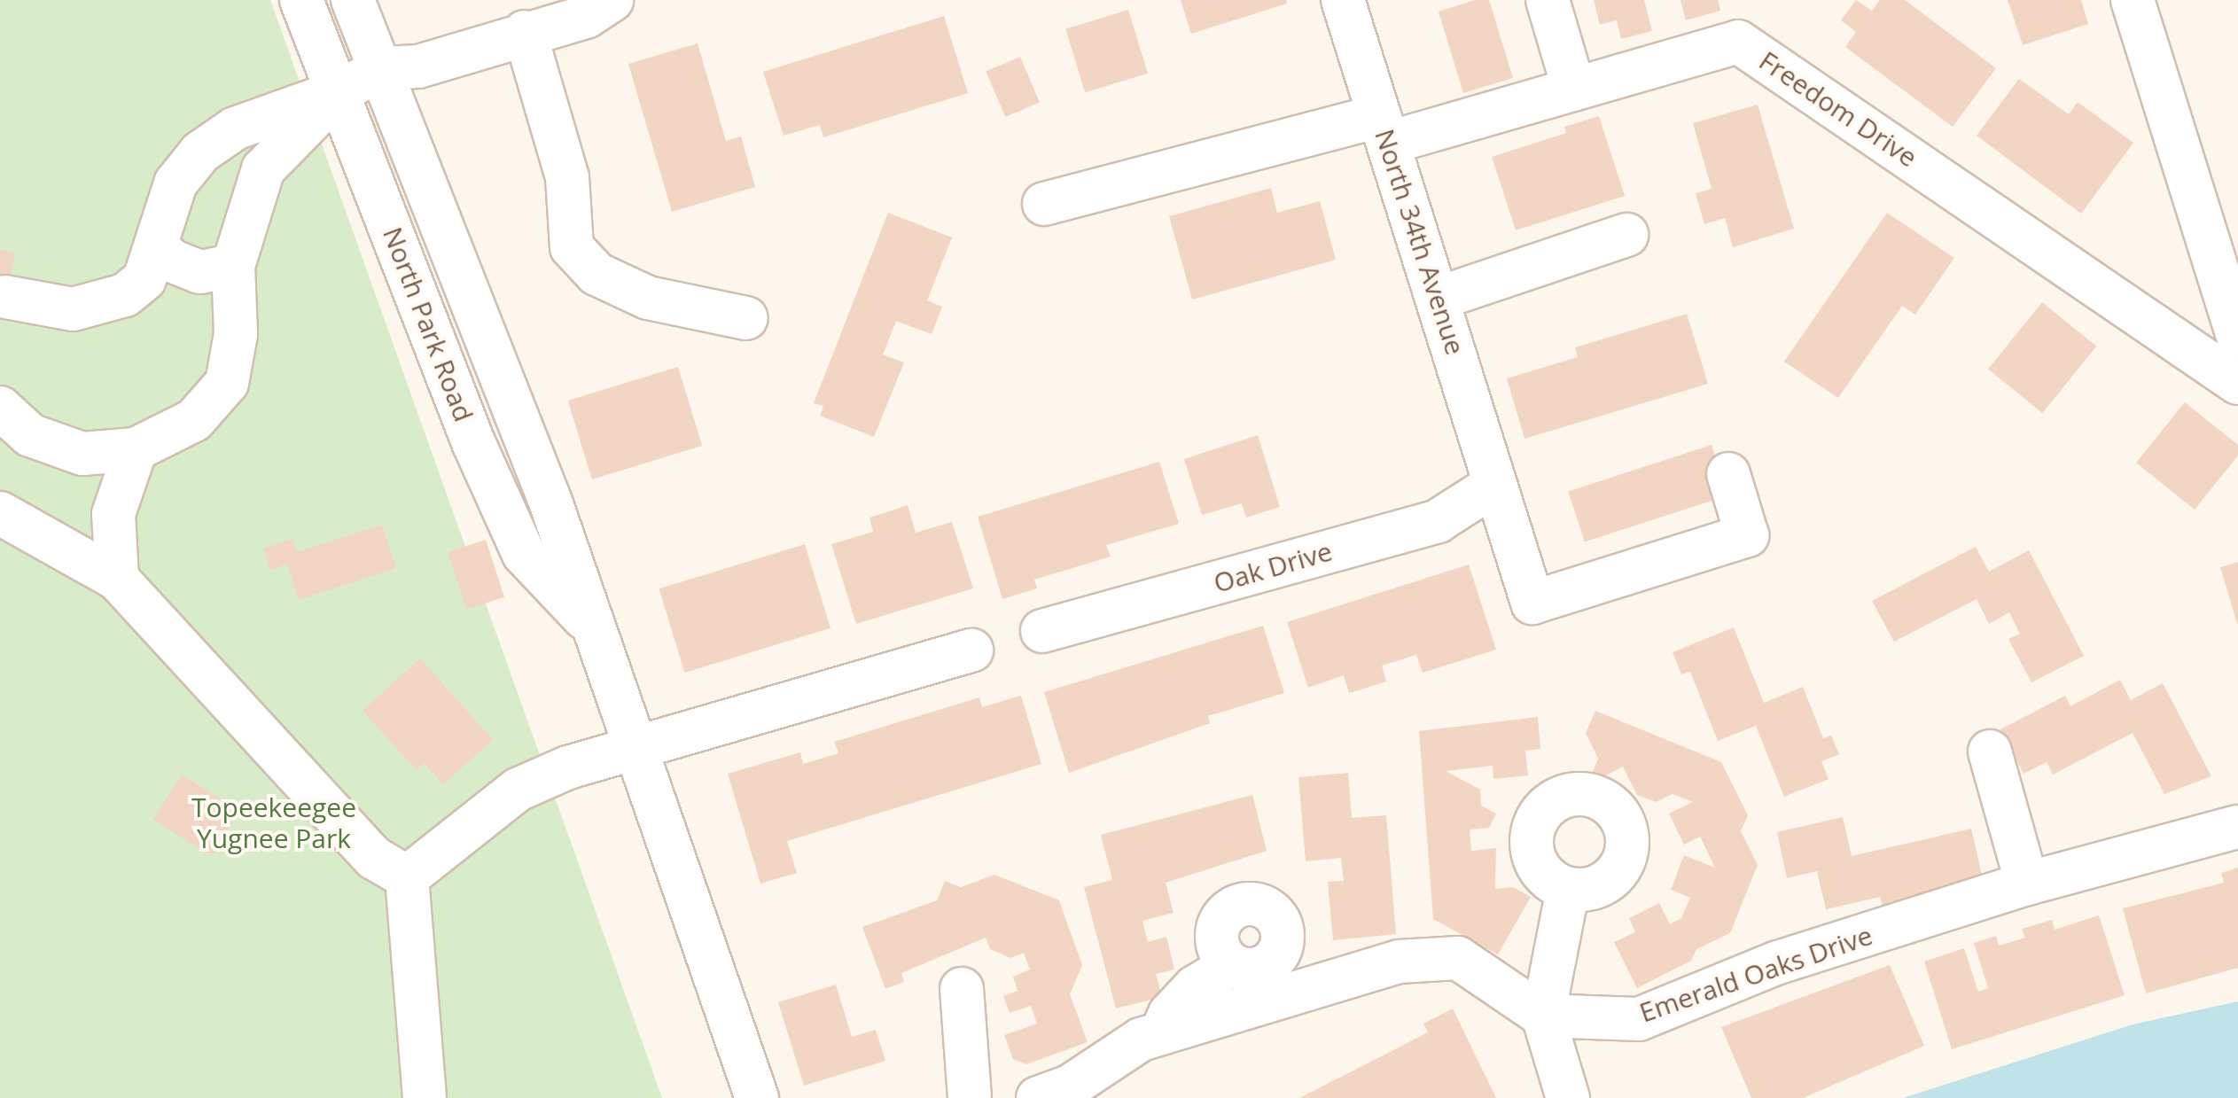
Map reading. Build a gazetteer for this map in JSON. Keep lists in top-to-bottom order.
{
  "streets": {
    "street": [
      "Freedom Drive",
      "North 34th Avenue",
      "North Park Road",
      "Oak Drive",
      "Emerald Oaks Drive"
    ]
  },
  "crossings": [
    ["Freedom Drive", "North 34th Avenue"],
    ["North 34th Avenue", "Oak Drive"]
  ],
  "parks": ["Topeekeegee Yugnee Park"]
}
